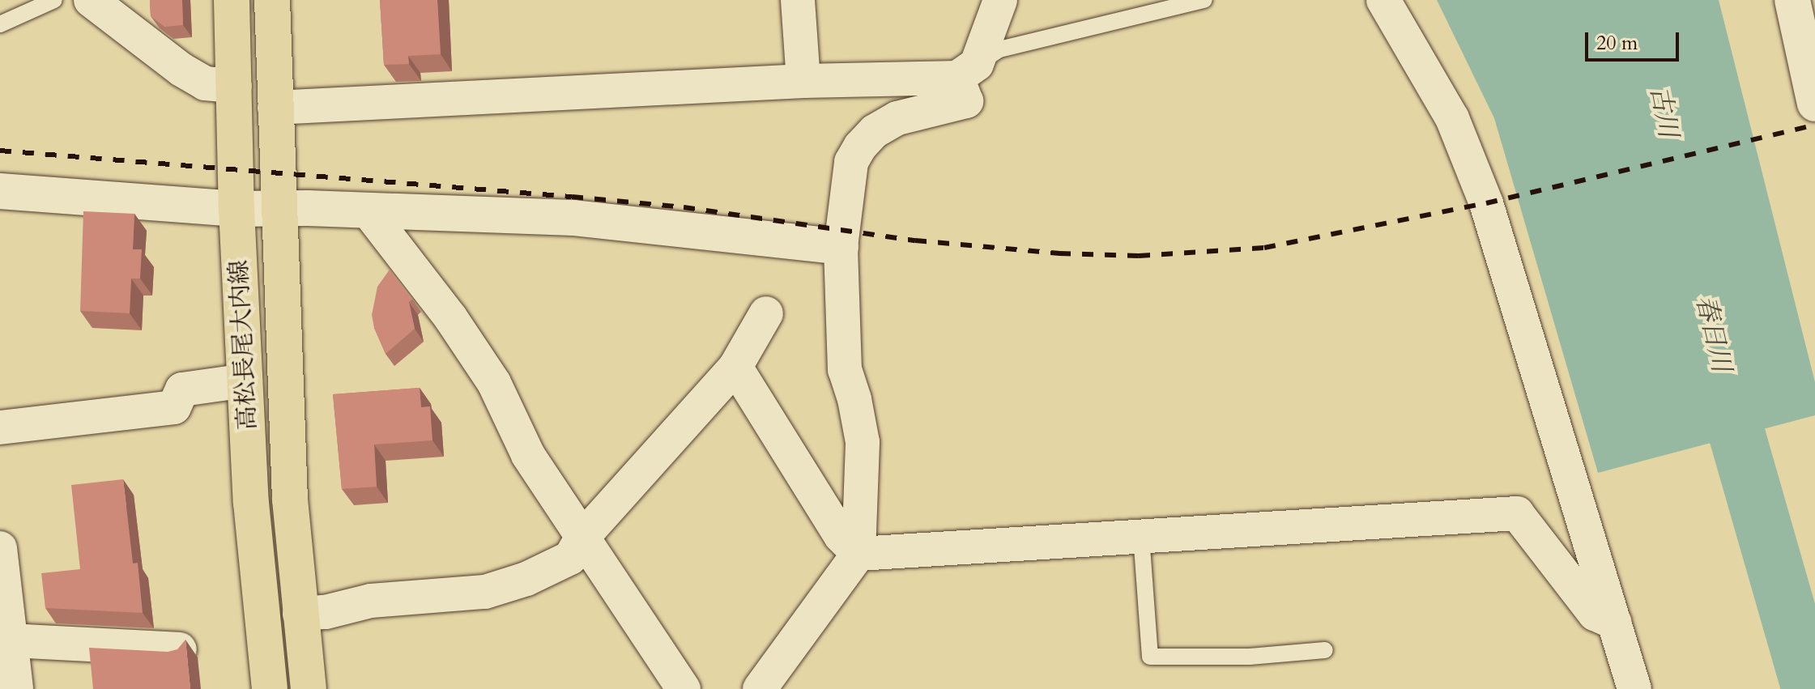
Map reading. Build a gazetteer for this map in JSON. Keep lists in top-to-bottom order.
{
  "streets": {
    "main road": ["高松長尾大内線"]
  },
  "water": ["古川", "春日川"],
  "scale_bar": "20 m"
}
